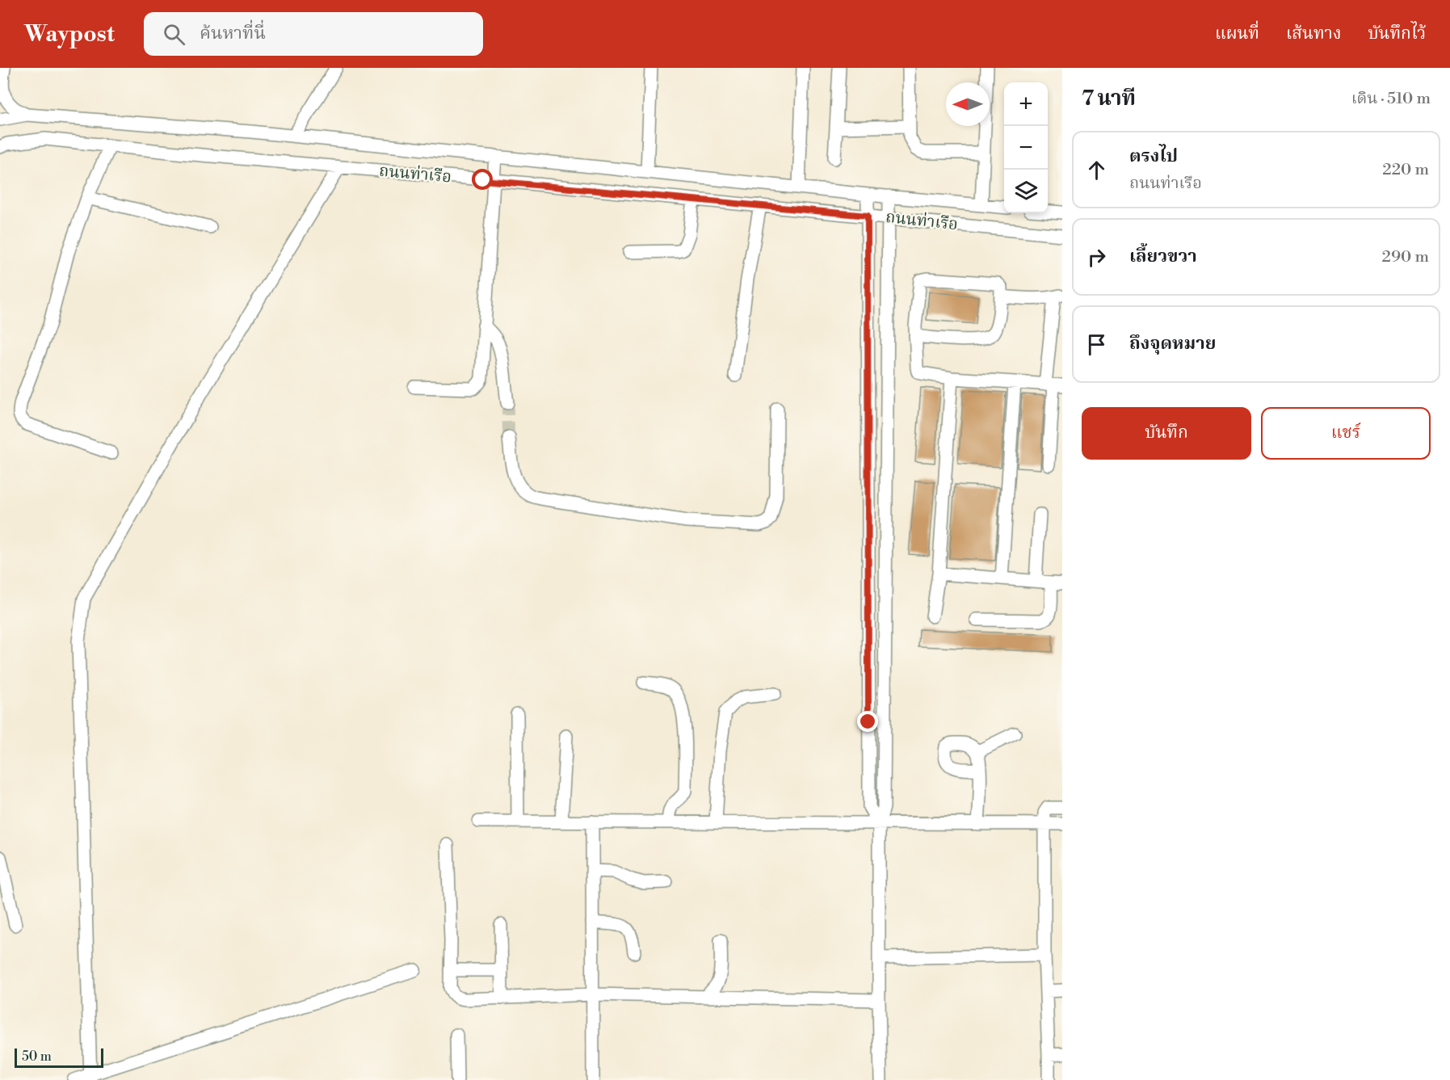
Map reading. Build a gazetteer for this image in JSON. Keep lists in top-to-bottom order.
{
  "streets": {
    "street": ["ถนนท่าเรือ"]
  },
  "scale_bar": "50 m",
  "north": "left",
  "page": {
    "header": "Waypost",
    "search": "ค้นหาที่นี่",
    "nav": ["แผนที่", "เส้นทาง", "บันทึกไว้"],
    "heading": ["7 นาที", "เดิน · 510 m"],
    "map_buttons": ["+", "−"],
    "list": [
      ["ตรงไป", "ถนนท่าเรือ", "220 m"],
      ["เลี้ยวขวา", "290 m"],
      "ถึงจุดหมาย"
    ],
    "buttons": ["บันทึก", "แชร์"],
    "scale": "50 m"
  }
}
